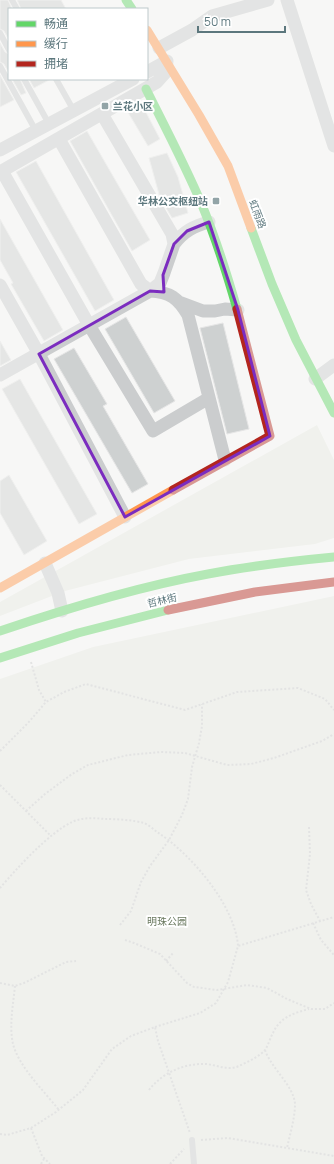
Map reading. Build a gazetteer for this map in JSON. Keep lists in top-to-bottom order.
{
  "streets": {
    "street": ["虹雨路", "哲林街"]
  },
  "parks": ["明珠公园"],
  "places": {
    "transit": ["兰花小区", "华林公交枢纽站"]
  },
  "legend": ["畅通", "缓行", "拥堵"],
  "scale_bar": "50 m"
}
